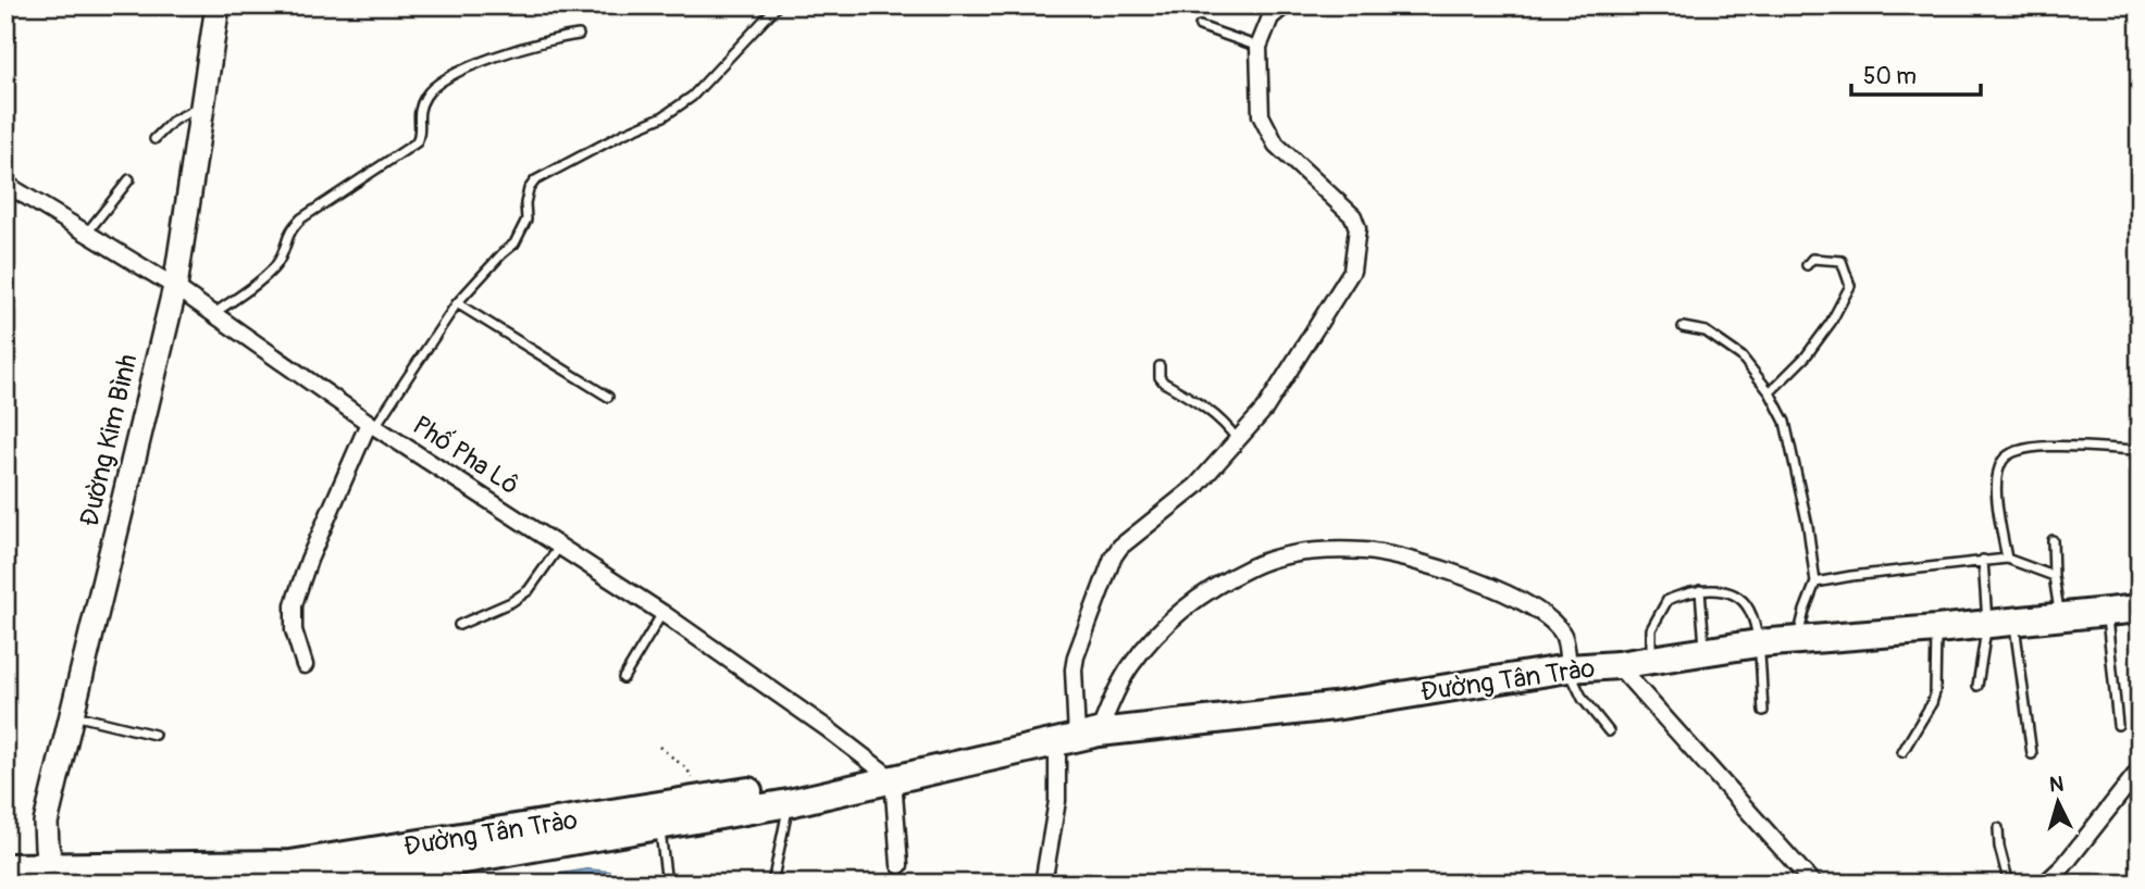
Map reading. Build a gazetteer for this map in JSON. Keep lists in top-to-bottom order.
{
  "streets": {
    "highway": ["Đường Tân Trào"],
    "main road": ["Đường Kim Bình"],
    "street": ["Phố Pha Lô"]
  },
  "crossings": [
    ["Đường Kim Bình", "Phố Pha Lô"],
    ["Đường Kim Bình", "Đường Tân Trào"],
    ["Phố Pha Lô", "Đường Tân Trào"]
  ],
  "scale_bar": "50 m",
  "north": "top"
}
